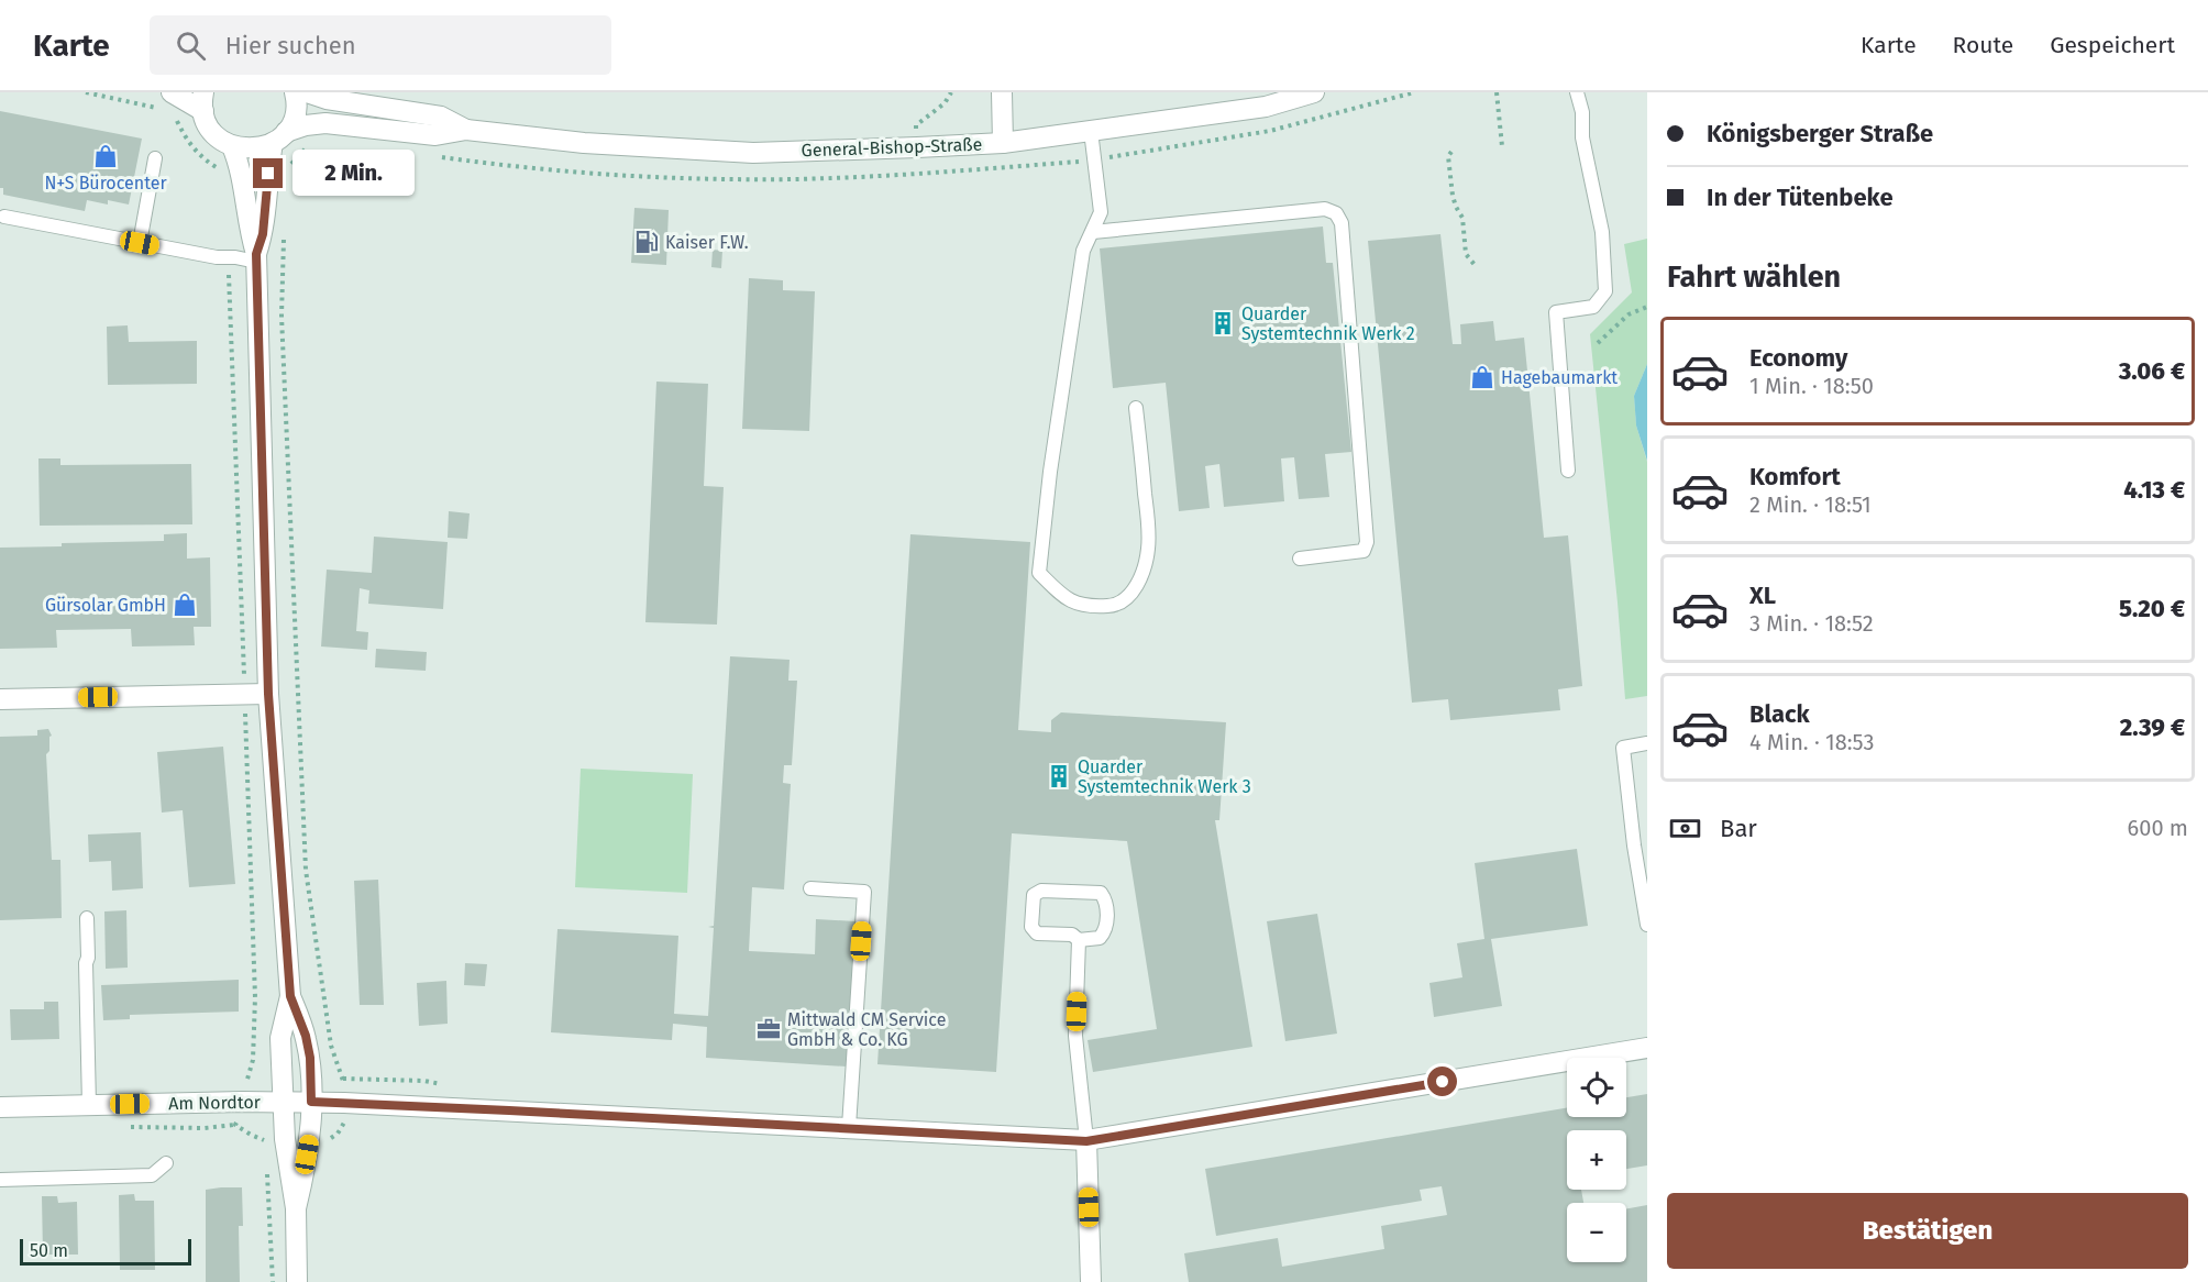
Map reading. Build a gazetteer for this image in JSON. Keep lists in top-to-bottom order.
{
  "streets": {
    "street": ["General-Bishop-Straße", "Am Nordtor"]
  },
  "places": {
    "shop": ["N+S Bürocenter", "Hagebaumarkt", "Gürsolar GmbH"],
    "fuel station": ["Kaiser F.W."],
    "building": ["Quarder Systemtechnik Werk 2", "Quarder Systemtechnik Werk 3"],
    "office": ["Mittwald CM Service GmbH & Co. KG"]
  },
  "scale_bar": "50 m",
  "page": {
    "header": "Karte",
    "search": "Hier suchen",
    "nav": ["Karte", "Route", "Gespeichert"],
    "banner": ["Königsberger Straße", "In der Tütenbeke"],
    "bubble": "2 Min.",
    "heading": "Fahrt wählen",
    "list": [
      {
        "name": "Economy",
        "note": "1 Min. · 18:50",
        "value": "3.06 €"
      },
      {
        "name": "Komfort",
        "note": "2 Min. · 18:51",
        "value": "4.13 €"
      },
      {
        "name": "XL",
        "note": "3 Min. · 18:52",
        "value": "5.20 €"
      },
      {
        "name": "Black",
        "note": "4 Min. · 18:53",
        "value": "2.39 €"
      }
    ],
    "pay": ["Bar", "600 m"],
    "map_buttons": ["+", "−"],
    "buttons": "Bestätigen",
    "scale": "50 m"
  }
}
